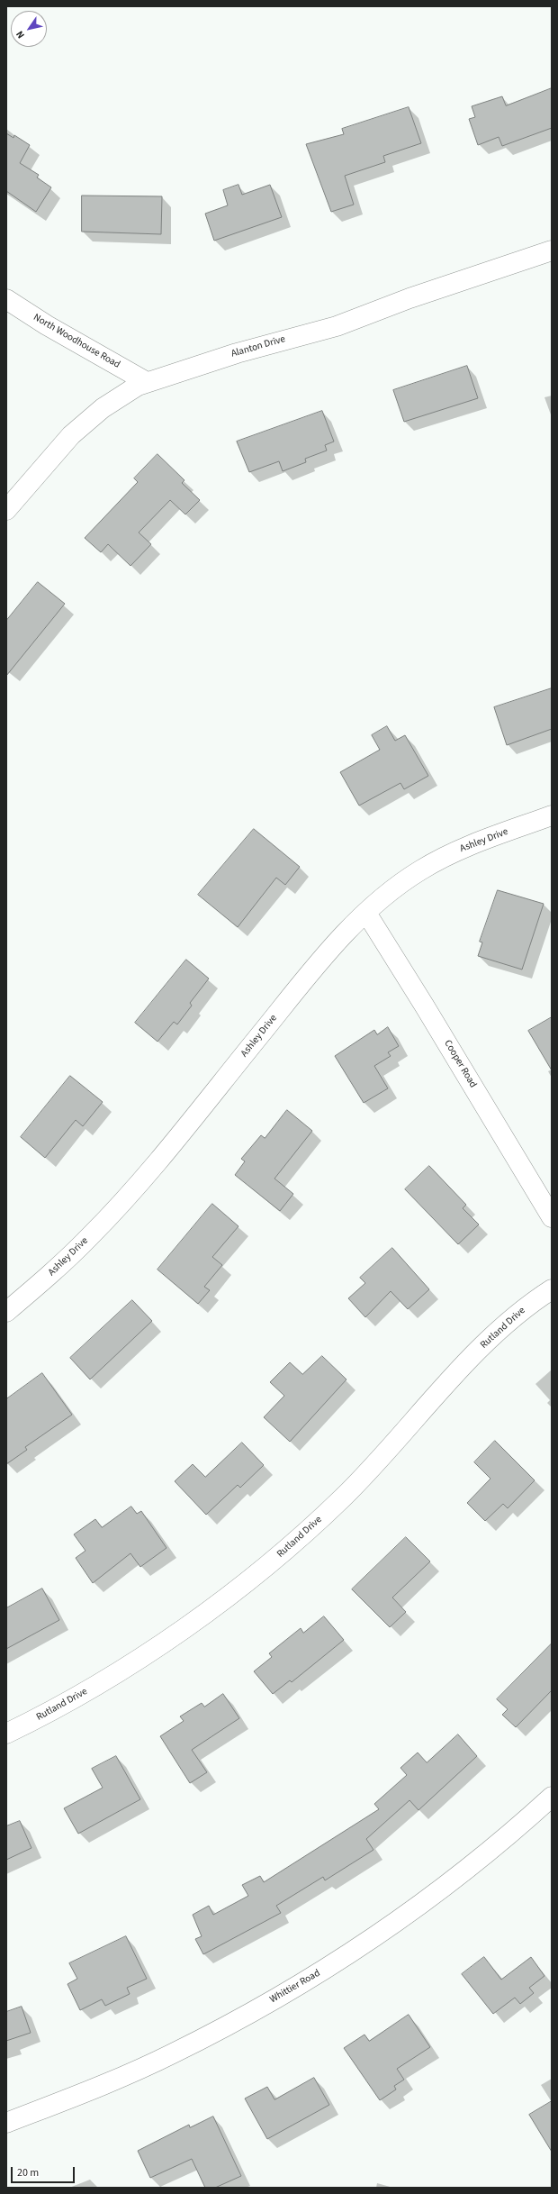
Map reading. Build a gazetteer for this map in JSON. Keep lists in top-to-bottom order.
{
  "streets": {
    "street": [
      "North Woodhouse Road",
      "Alanton Drive",
      "Ashley Drive",
      "Cooper Road",
      "Rutland Drive",
      "Whittier Road"
    ]
  },
  "crossings": [
    ["North Woodhouse Road", "Alanton Drive"],
    ["Ashley Drive", "Cooper Road"]
  ],
  "scale_bar": "20 m",
  "north": "bottom left"
}
